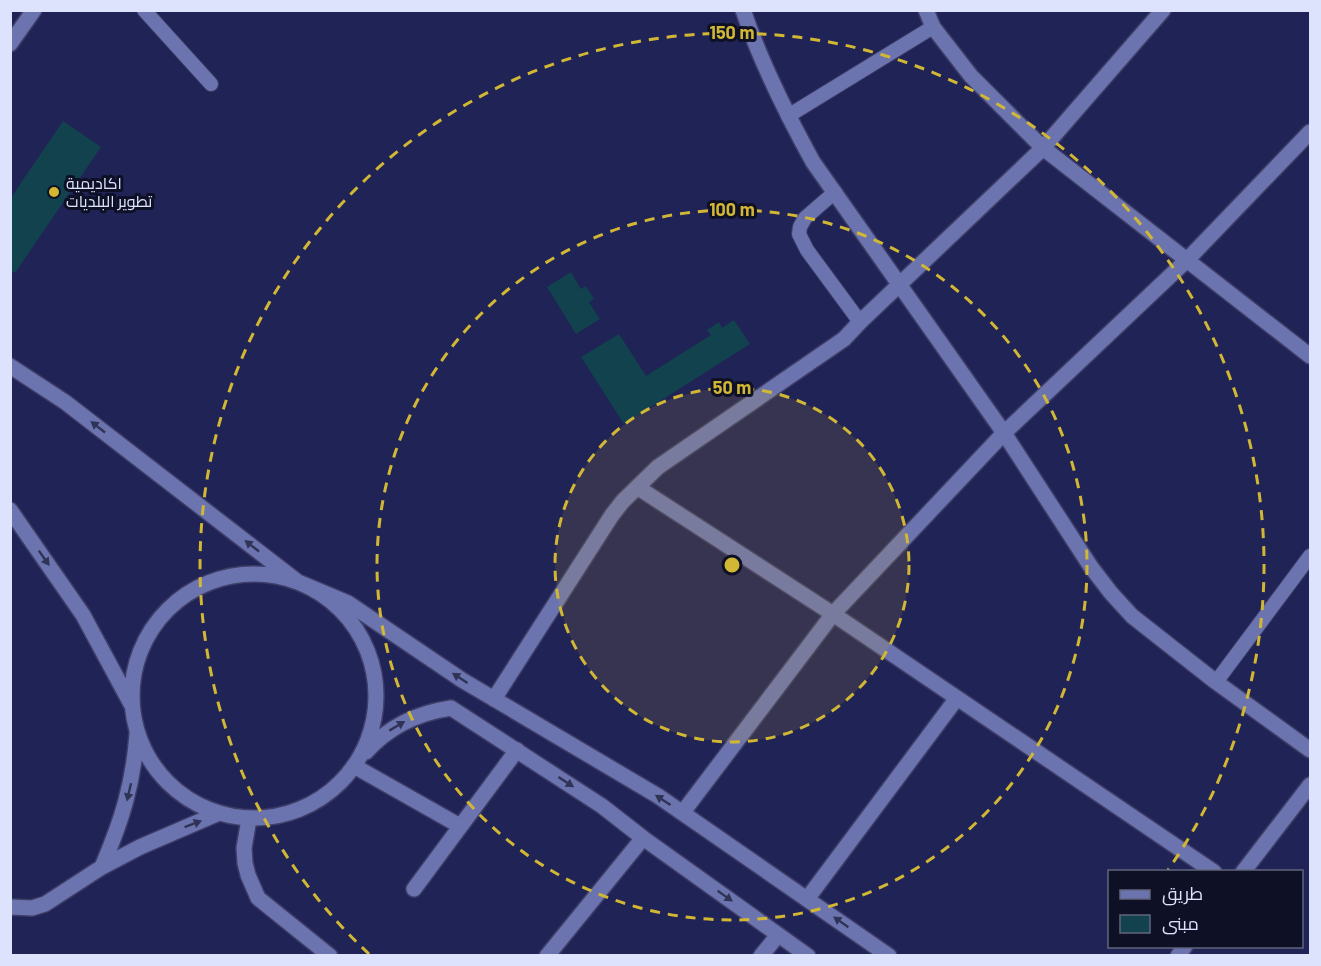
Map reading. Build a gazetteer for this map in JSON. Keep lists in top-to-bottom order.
{
  "places": ["اكاديمية تطوير البلديات"],
  "legend": ["طريق", "مبنى"],
  "rings": ["150 m", "100 m", "50 m"]
}
